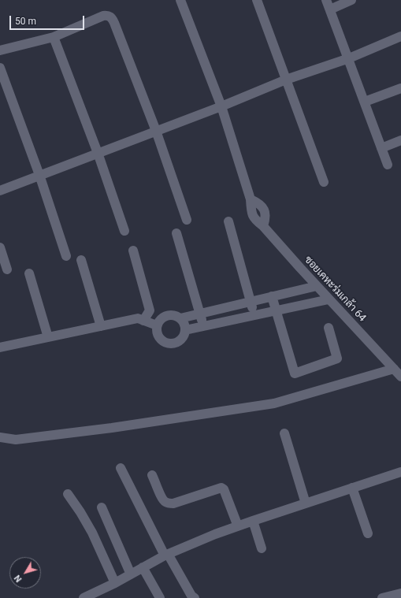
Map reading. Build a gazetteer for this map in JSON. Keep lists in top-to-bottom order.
{
  "streets": {
    "street": ["ซอยเคหะร่มเกล้า 64"]
  },
  "scale_bar": "50 m",
  "north": "bottom left"
}
